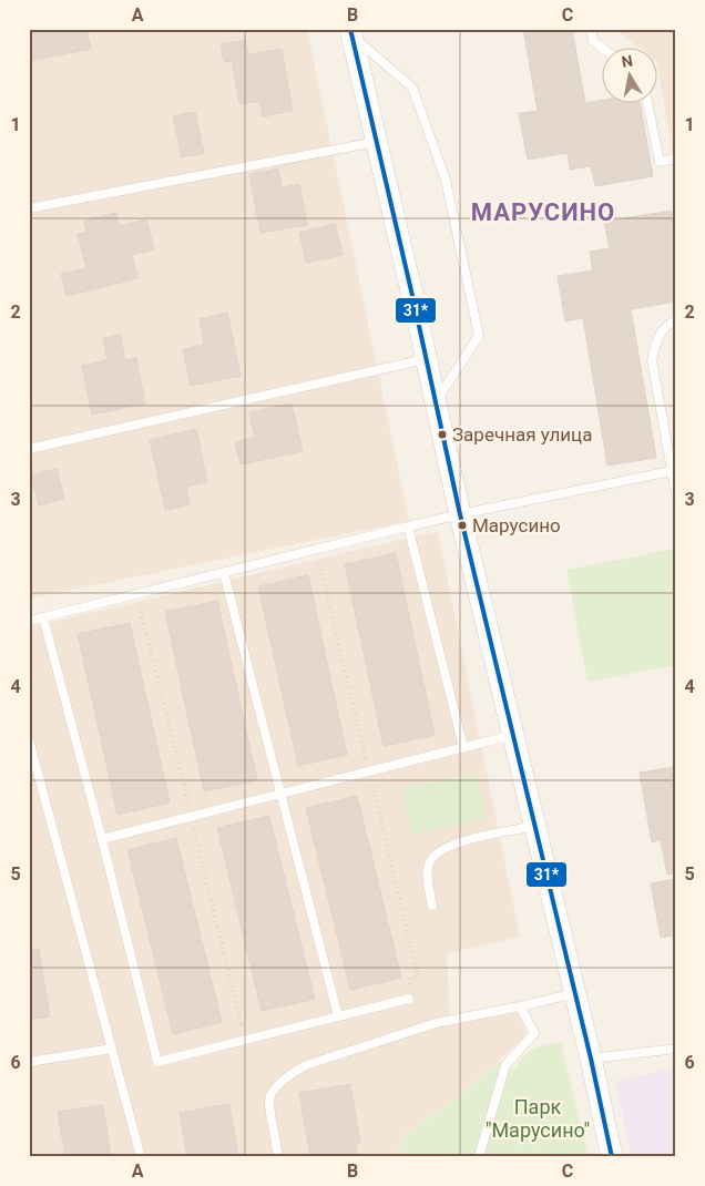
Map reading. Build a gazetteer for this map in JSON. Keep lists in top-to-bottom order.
{
  "districts": ["МАРУСИНО"],
  "parks": ["Парк \"Марусино\""],
  "places": ["Заречная улица", "Марусино"],
  "lines": ["transit line 31*"],
  "north": "top",
  "grid": {
    "columns": ["A", "B", "C"],
    "rows": [
      "1",
      "2",
      "3",
      "4",
      "5",
      "6"
    ]
  }
}
